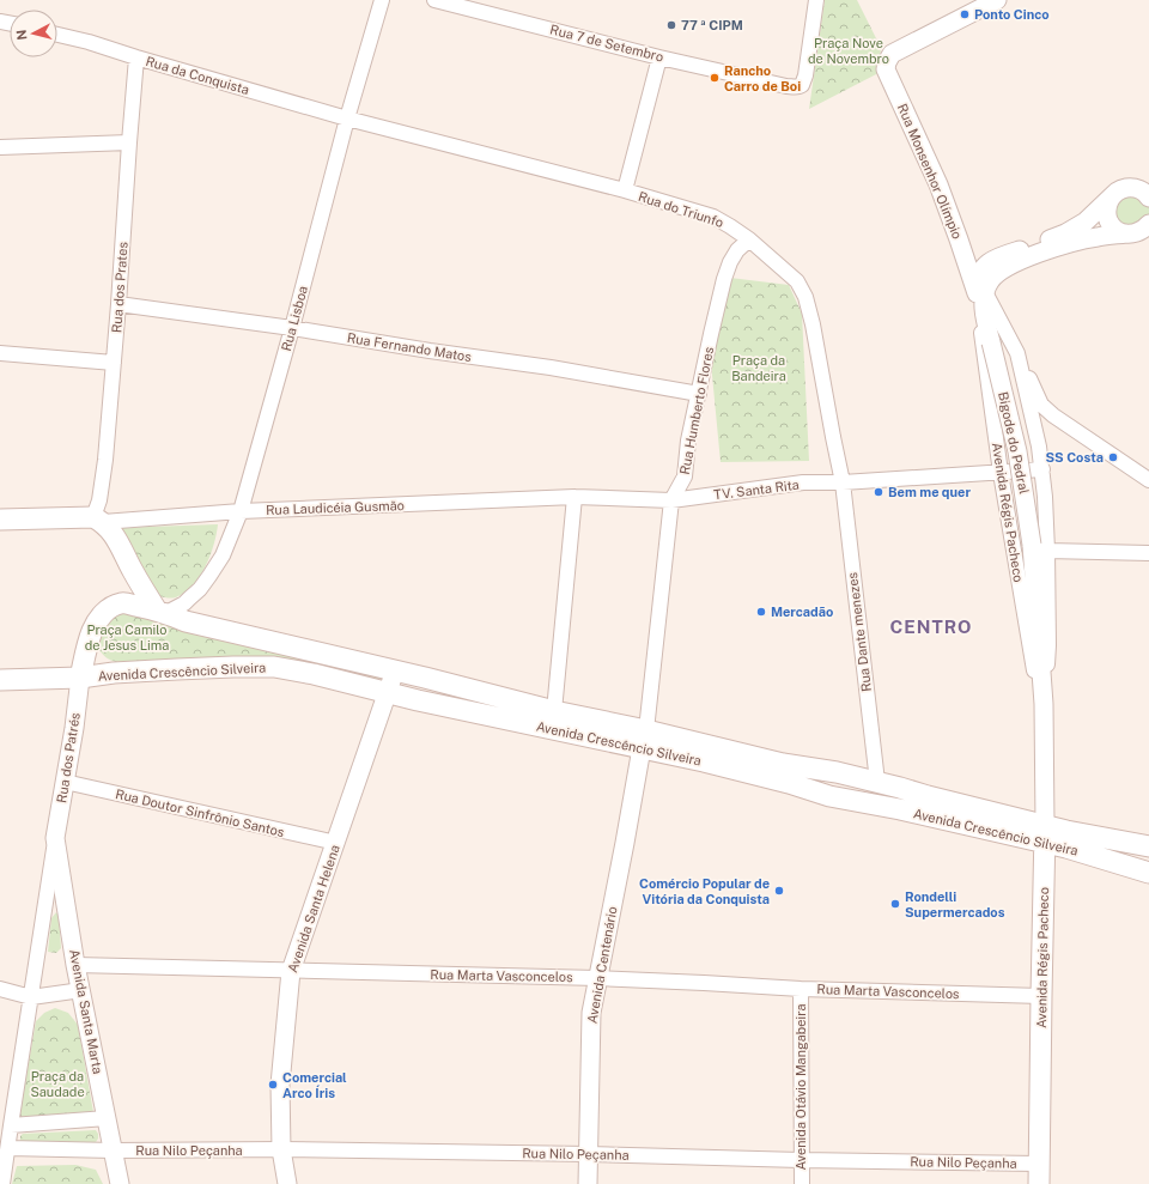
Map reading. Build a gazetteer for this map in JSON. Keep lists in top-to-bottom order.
{
  "streets": {
    "main road": ["Rua Laudicéia Gusmão", "Avenida Régis Pacheco", "Avenida Crescêncio Silveira"],
    "street": [
      "Rua 7 de Setembro",
      "Rua da Conquista",
      "Rua Monsenhor Olímpio",
      "Rua do Triunfo",
      "Rua dos Prates",
      "Rua Lisboa",
      "Rua Fernando Matos",
      "Rua Humberto Flores",
      "Bigode do Pedral",
      "TV. Santa Rita",
      "Rua Dante menezes",
      "Rua dos Patrés",
      "Rua Doutor Sinfrônio Santos",
      "Avenida Santa Helena",
      "Avenida Centenário",
      "Rua Marta Vasconcelos",
      "Avenida Santa Marta",
      "Avenida Otávio Mangabeira",
      "Rua Nilo Peçanha"
    ]
  },
  "crossings": [
    ["Rua da Conquista", "Rua do Triunfo"],
    ["Rua da Conquista", "Rua dos Prates"],
    ["Rua da Conquista", "Rua Lisboa"],
    ["Rua Monsenhor Olímpio", "Bigode do Pedral"],
    ["Rua Monsenhor Olímpio", "Avenida Régis Pacheco"],
    ["Rua do Triunfo", "Rua Lisboa"],
    ["Rua do Triunfo", "Rua Humberto Flores"],
    ["Rua do Triunfo", "TV. Santa Rita"],
    ["Rua do Triunfo", "Rua Dante menezes"],
    ["Rua dos Prates", "Rua Fernando Matos"],
    ["Rua dos Prates", "Rua Laudicéia Gusmão"],
    ["Rua Lisboa", "Rua Fernando Matos"],
    ["Rua Lisboa", "Rua Laudicéia Gusmão"],
    ["Rua Lisboa", "Avenida Crescêncio Silveira"],
    ["Rua Fernando Matos", "Rua Humberto Flores"],
    ["Rua Humberto Flores", "TV. Santa Rita"],
    ["Rua Humberto Flores", "Rua Laudicéia Gusmão"],
    ["Rua Humberto Flores", "Avenida Crescêncio Silveira"],
    ["Rua Humberto Flores", "Avenida Centenário"],
    ["Bigode do Pedral", "Avenida Régis Pacheco"],
    ["TV. Santa Rita", "Rua Laudicéia Gusmão"],
    ["TV. Santa Rita", "Rua Dante menezes"],
    ["Avenida Régis Pacheco", "Avenida Crescêncio Silveira"],
    ["Avenida Régis Pacheco", "Rua Marta Vasconcelos"],
    ["Avenida Régis Pacheco", "Rua Nilo Peçanha"],
    ["Rua Dante menezes", "Avenida Crescêncio Silveira"],
    ["Avenida Crescêncio Silveira", "Rua dos Patrés"],
    ["Avenida Crescêncio Silveira", "Avenida Santa Helena"],
    ["Avenida Crescêncio Silveira", "Avenida Centenário"],
    ["Rua dos Patrés", "Rua Doutor Sinfrônio Santos"],
    ["Rua dos Patrés", "Avenida Santa Marta"],
    ["Rua Doutor Sinfrônio Santos", "Avenida Santa Helena"],
    ["Avenida Santa Helena", "Rua Marta Vasconcelos"],
    ["Avenida Santa Helena", "Rua Nilo Peçanha"],
    ["Avenida Centenário", "Rua Marta Vasconcelos"],
    ["Avenida Centenário", "Rua Nilo Peçanha"],
    ["Rua Marta Vasconcelos", "Avenida Santa Marta"],
    ["Rua Marta Vasconcelos", "Avenida Otávio Mangabeira"],
    ["Avenida Santa Marta", "Rua Nilo Peçanha"],
    ["Avenida Otávio Mangabeira", "Rua Nilo Peçanha"]
  ],
  "districts": ["CENTRO"],
  "parks": [
    "Praça Nove de Novembro",
    "Praça da Bandeira",
    "Praça Camilo de Jesus Lima",
    "Praça da Saudade"
  ],
  "places": [
    "Ponto Cinco",
    "77 ª CIPM",
    "Rancho Carro de Boi",
    "SS Costa",
    "Bem me quer",
    "Mercadão",
    "Comércio Popular de Vitória da Conquista",
    "Rondelli Supermercados",
    "Comercial Arco Íris"
  ],
  "north": "left"
}
